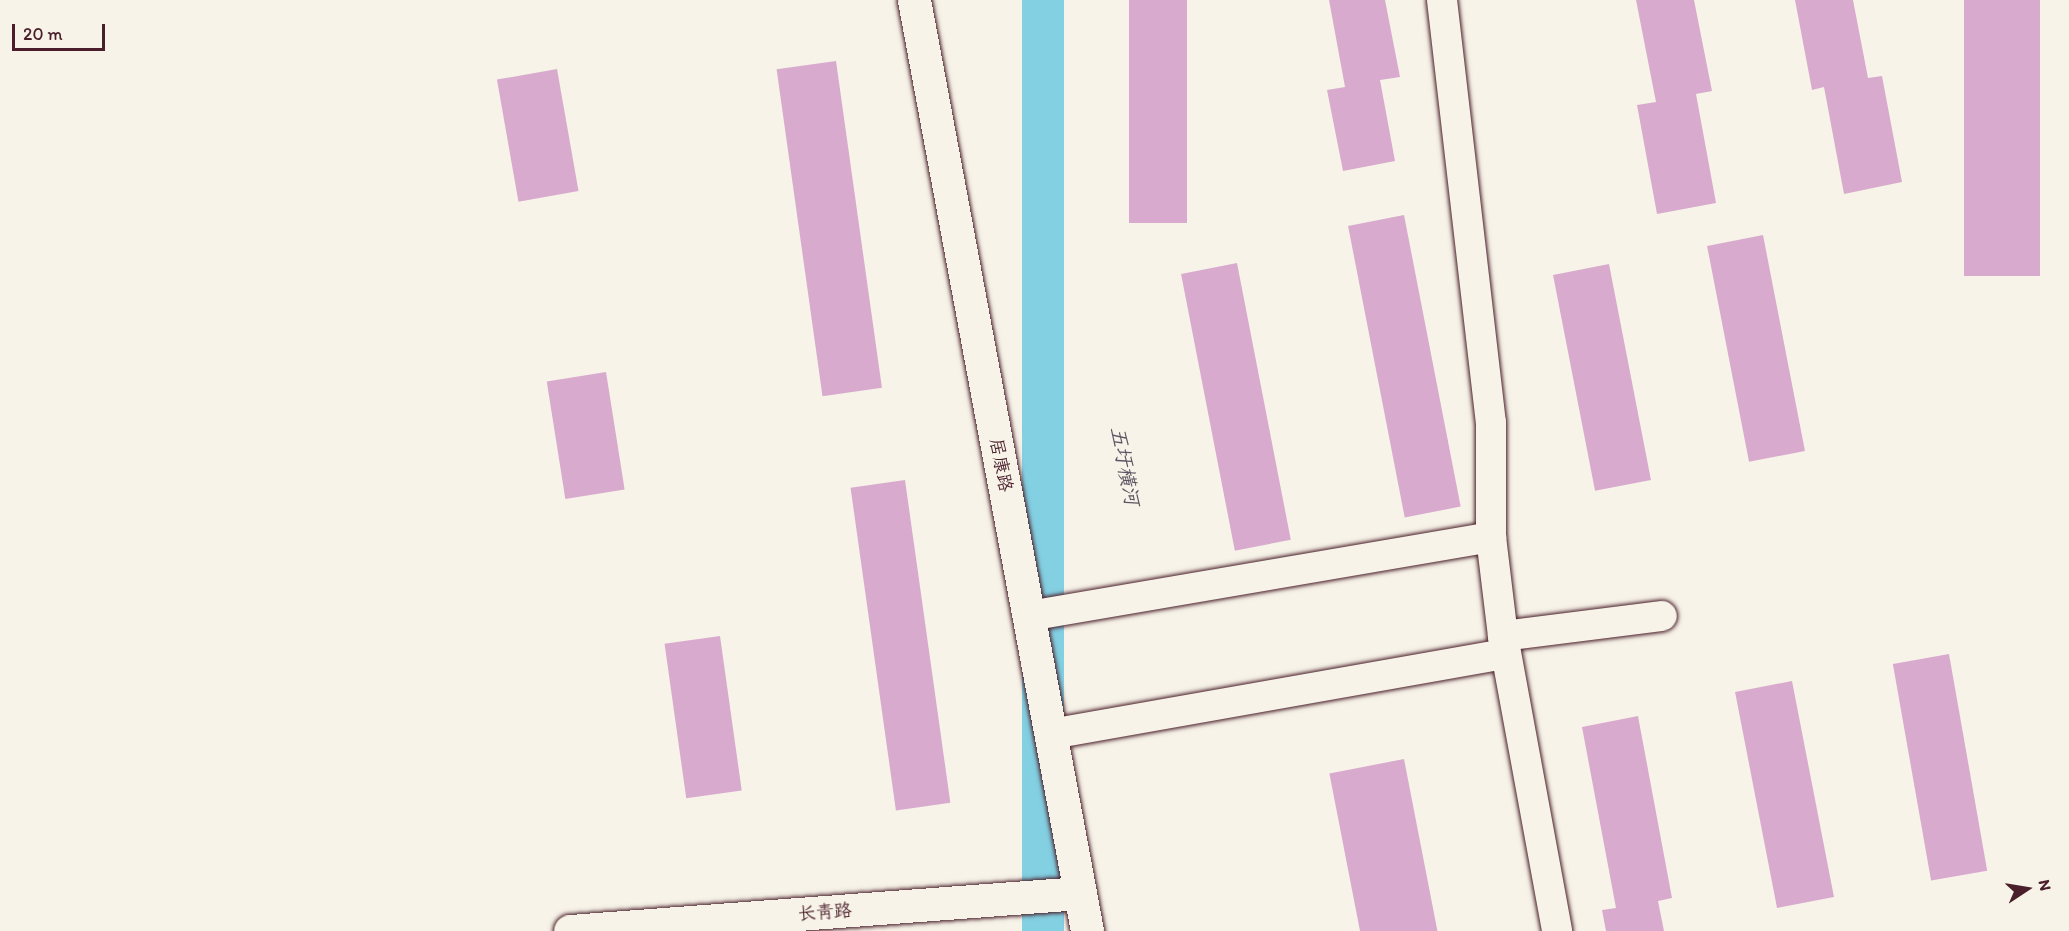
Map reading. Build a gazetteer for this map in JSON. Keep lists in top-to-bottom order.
{
  "streets": {
    "street": ["居康路", "长青路"]
  },
  "crossings": [
    ["居康路", "长青路"]
  ],
  "water": ["五圩横河"],
  "scale_bar": "20 m",
  "north": "right"
}
